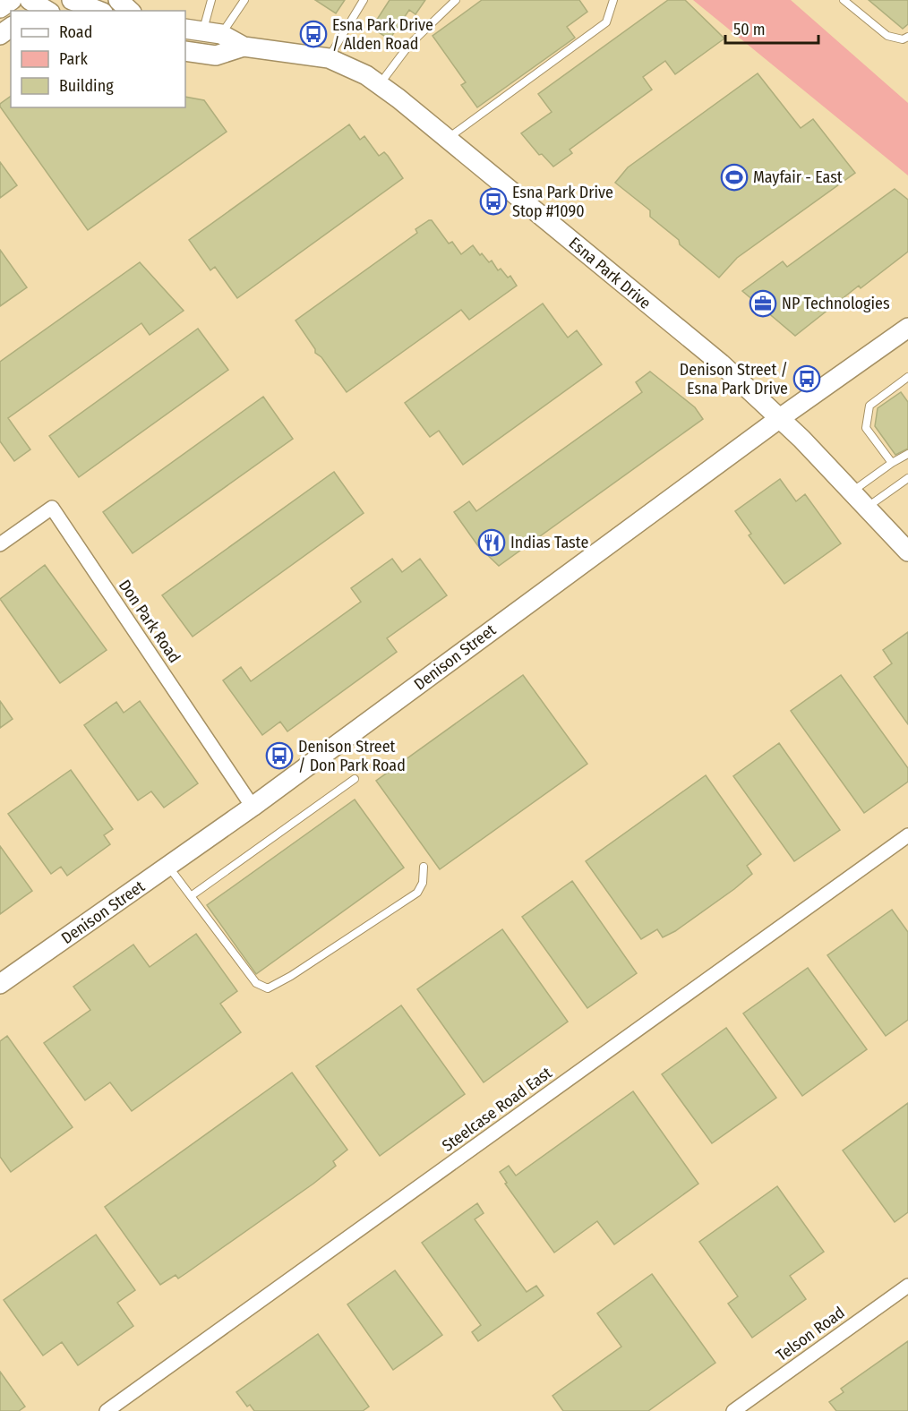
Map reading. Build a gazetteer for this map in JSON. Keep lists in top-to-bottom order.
{
  "streets": {
    "street": [
      "Esna Park Drive",
      "Don Park Road",
      "Denison Street",
      "Steelcase Road East",
      "Telson Road"
    ]
  },
  "crossings": [
    ["Esna Park Drive", "Denison Street"],
    ["Don Park Road", "Denison Street"]
  ],
  "places": {
    "bus stop": [
      "Esna Park Drive / Alden Road",
      "Esna Park Drive Stop #1090",
      "Denison Street / Esna Park Drive",
      "Denison Street / Don Park Road"
    ],
    "sports": ["Mayfair - East"],
    "office": ["NP Technologies"],
    "restaurant": ["Indias Taste"]
  },
  "legend": ["Road", "Park", "Building"],
  "scale_bar": "50 m"
}
